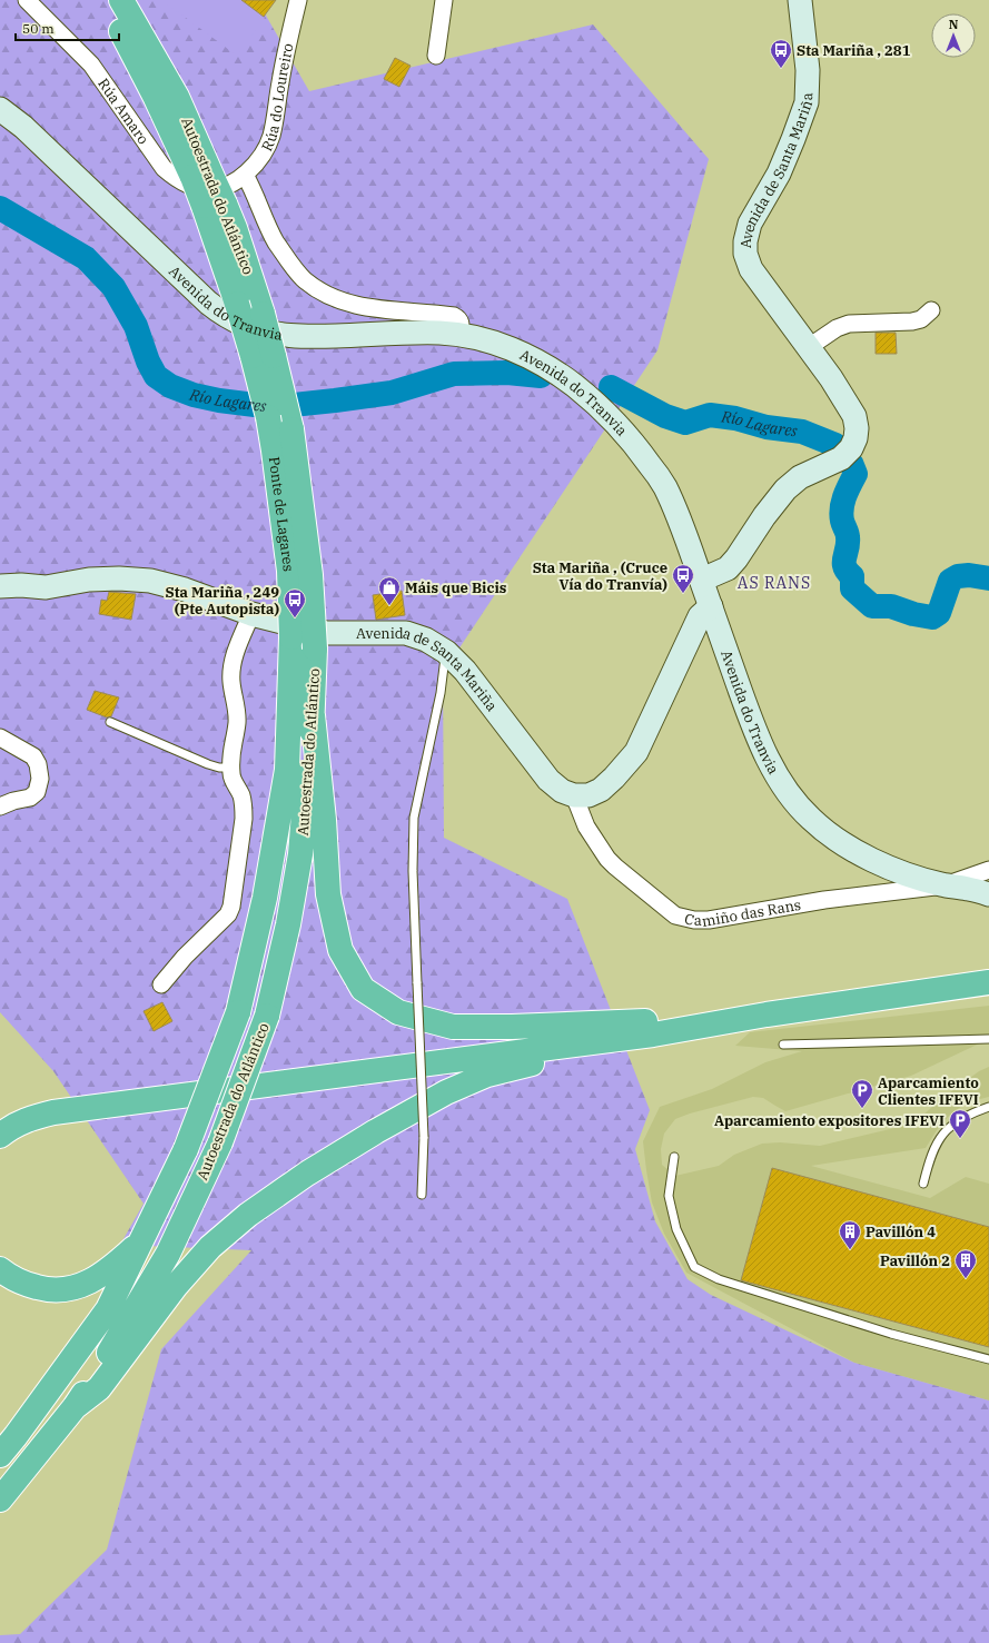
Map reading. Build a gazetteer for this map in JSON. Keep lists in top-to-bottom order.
{
  "streets": {
    "highway": ["Autoestrada do Atlántico", "Ponte de Lagares"],
    "main road": ["Avenida de Santa Mariña", "Avenida do Tranvia"],
    "street": ["Rúa do Loureiro", "Rúa Amaro", "Camiño das Rans"]
  },
  "crossings": [
    ["Rúa do Loureiro", "Rúa Amaro"],
    ["Rúa do Loureiro", "Autoestrada do Atlántico"],
    ["Rúa Amaro", "Autoestrada do Atlántico"],
    ["Avenida de Santa Mariña", "Avenida do Tranvia"],
    ["Avenida de Santa Mariña", "Camiño das Rans"],
    ["Autoestrada do Atlántico", "Ponte de Lagares"],
    ["Avenida do Tranvia", "Camiño das Rans"]
  ],
  "districts": ["AS RANS"],
  "water": ["Río Lagares"],
  "places": {
    "bus stop": ["Sta Mariña , 281", "Sta Mariña , (Cruce Vía do Tranvía)", "Sta Mariña , 249 (Pte Autopista)"],
    "shop": ["Máis que Bicis"],
    "parking": ["Aparcamiento Clientes IFEVI", "Aparcamiento expositores IFEVI"],
    "building": ["Pavillón 4", "Pavillón 2"]
  },
  "scale_bar": "50 m",
  "north": "top"
}
